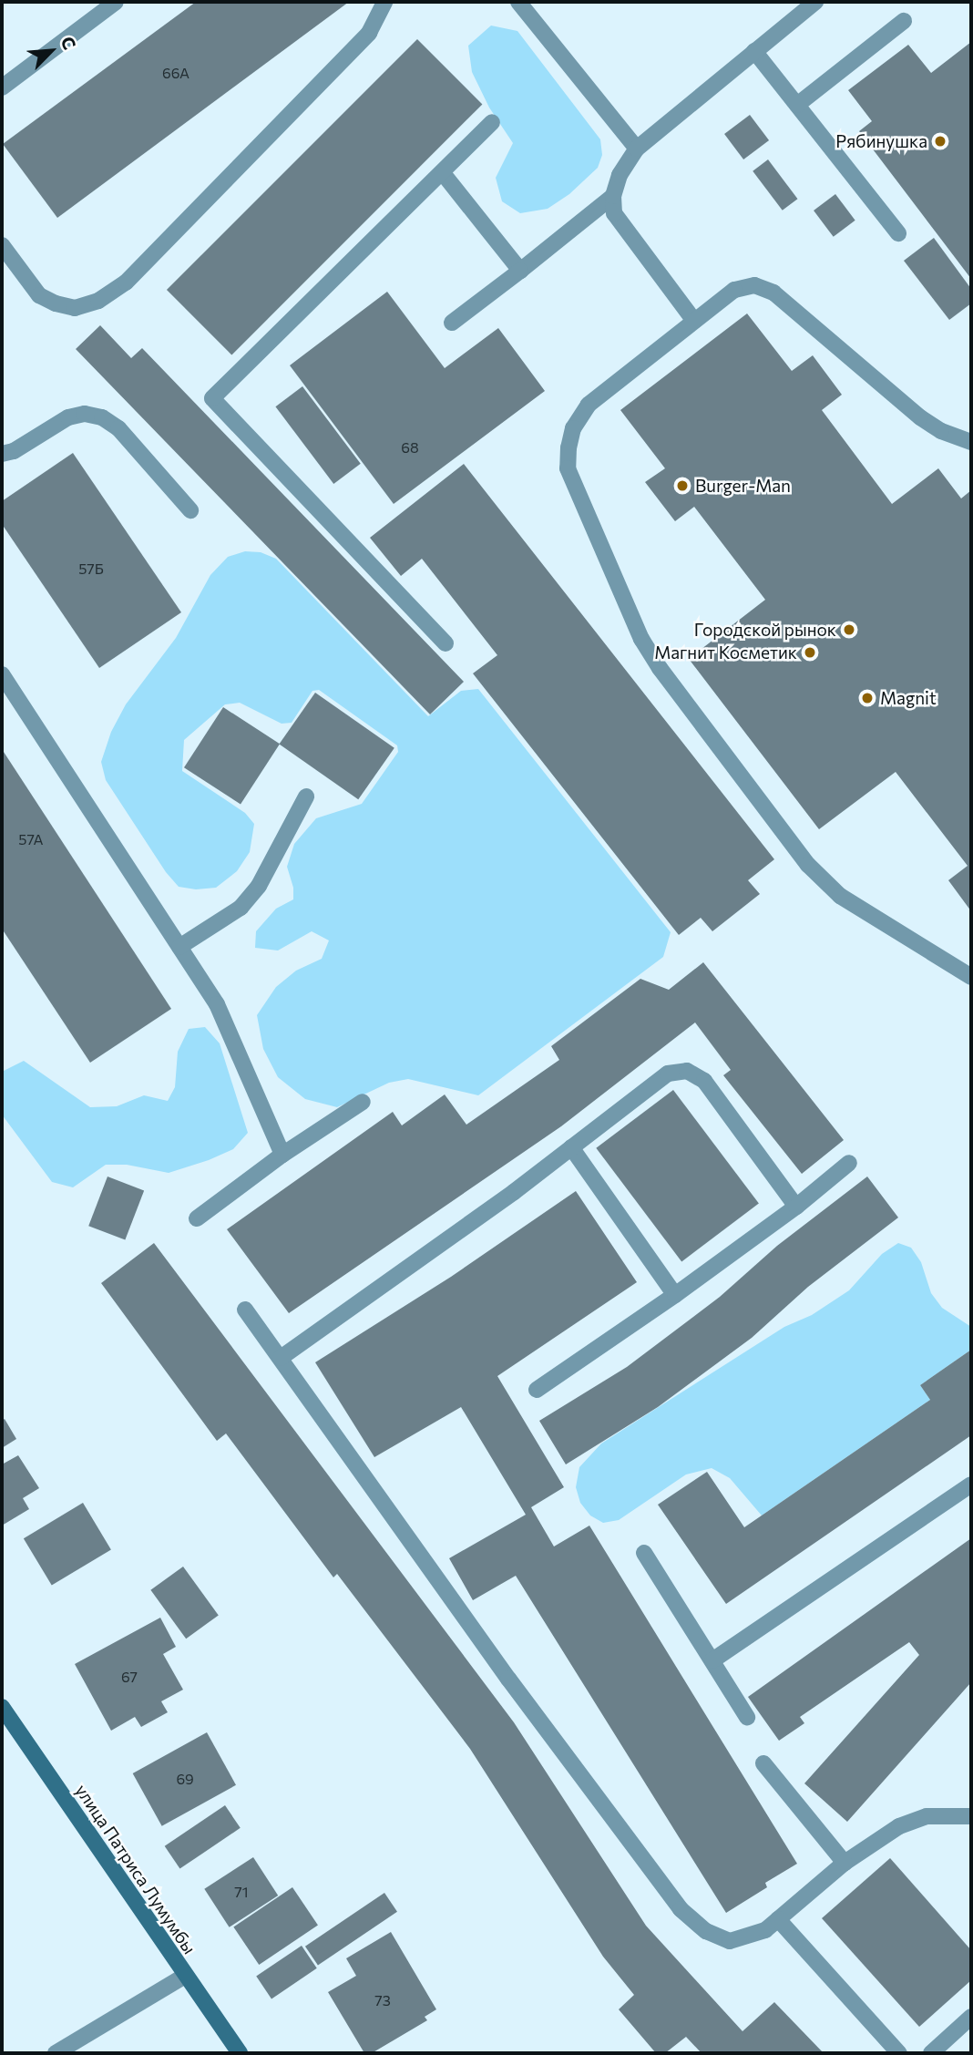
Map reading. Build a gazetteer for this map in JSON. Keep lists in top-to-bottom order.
{
  "streets": {
    "street": ["улица Патриса Лумумбы"]
  },
  "places": [
    "Рябинушка",
    "Burger-Man",
    "Городской рынок",
    "Магнит Косметик",
    "Magnit"
  ],
  "house_numbers": [
    "66А",
    "68",
    "57Б",
    "57А",
    "67",
    "69",
    "71",
    "73"
  ],
  "north": "top right"
}
